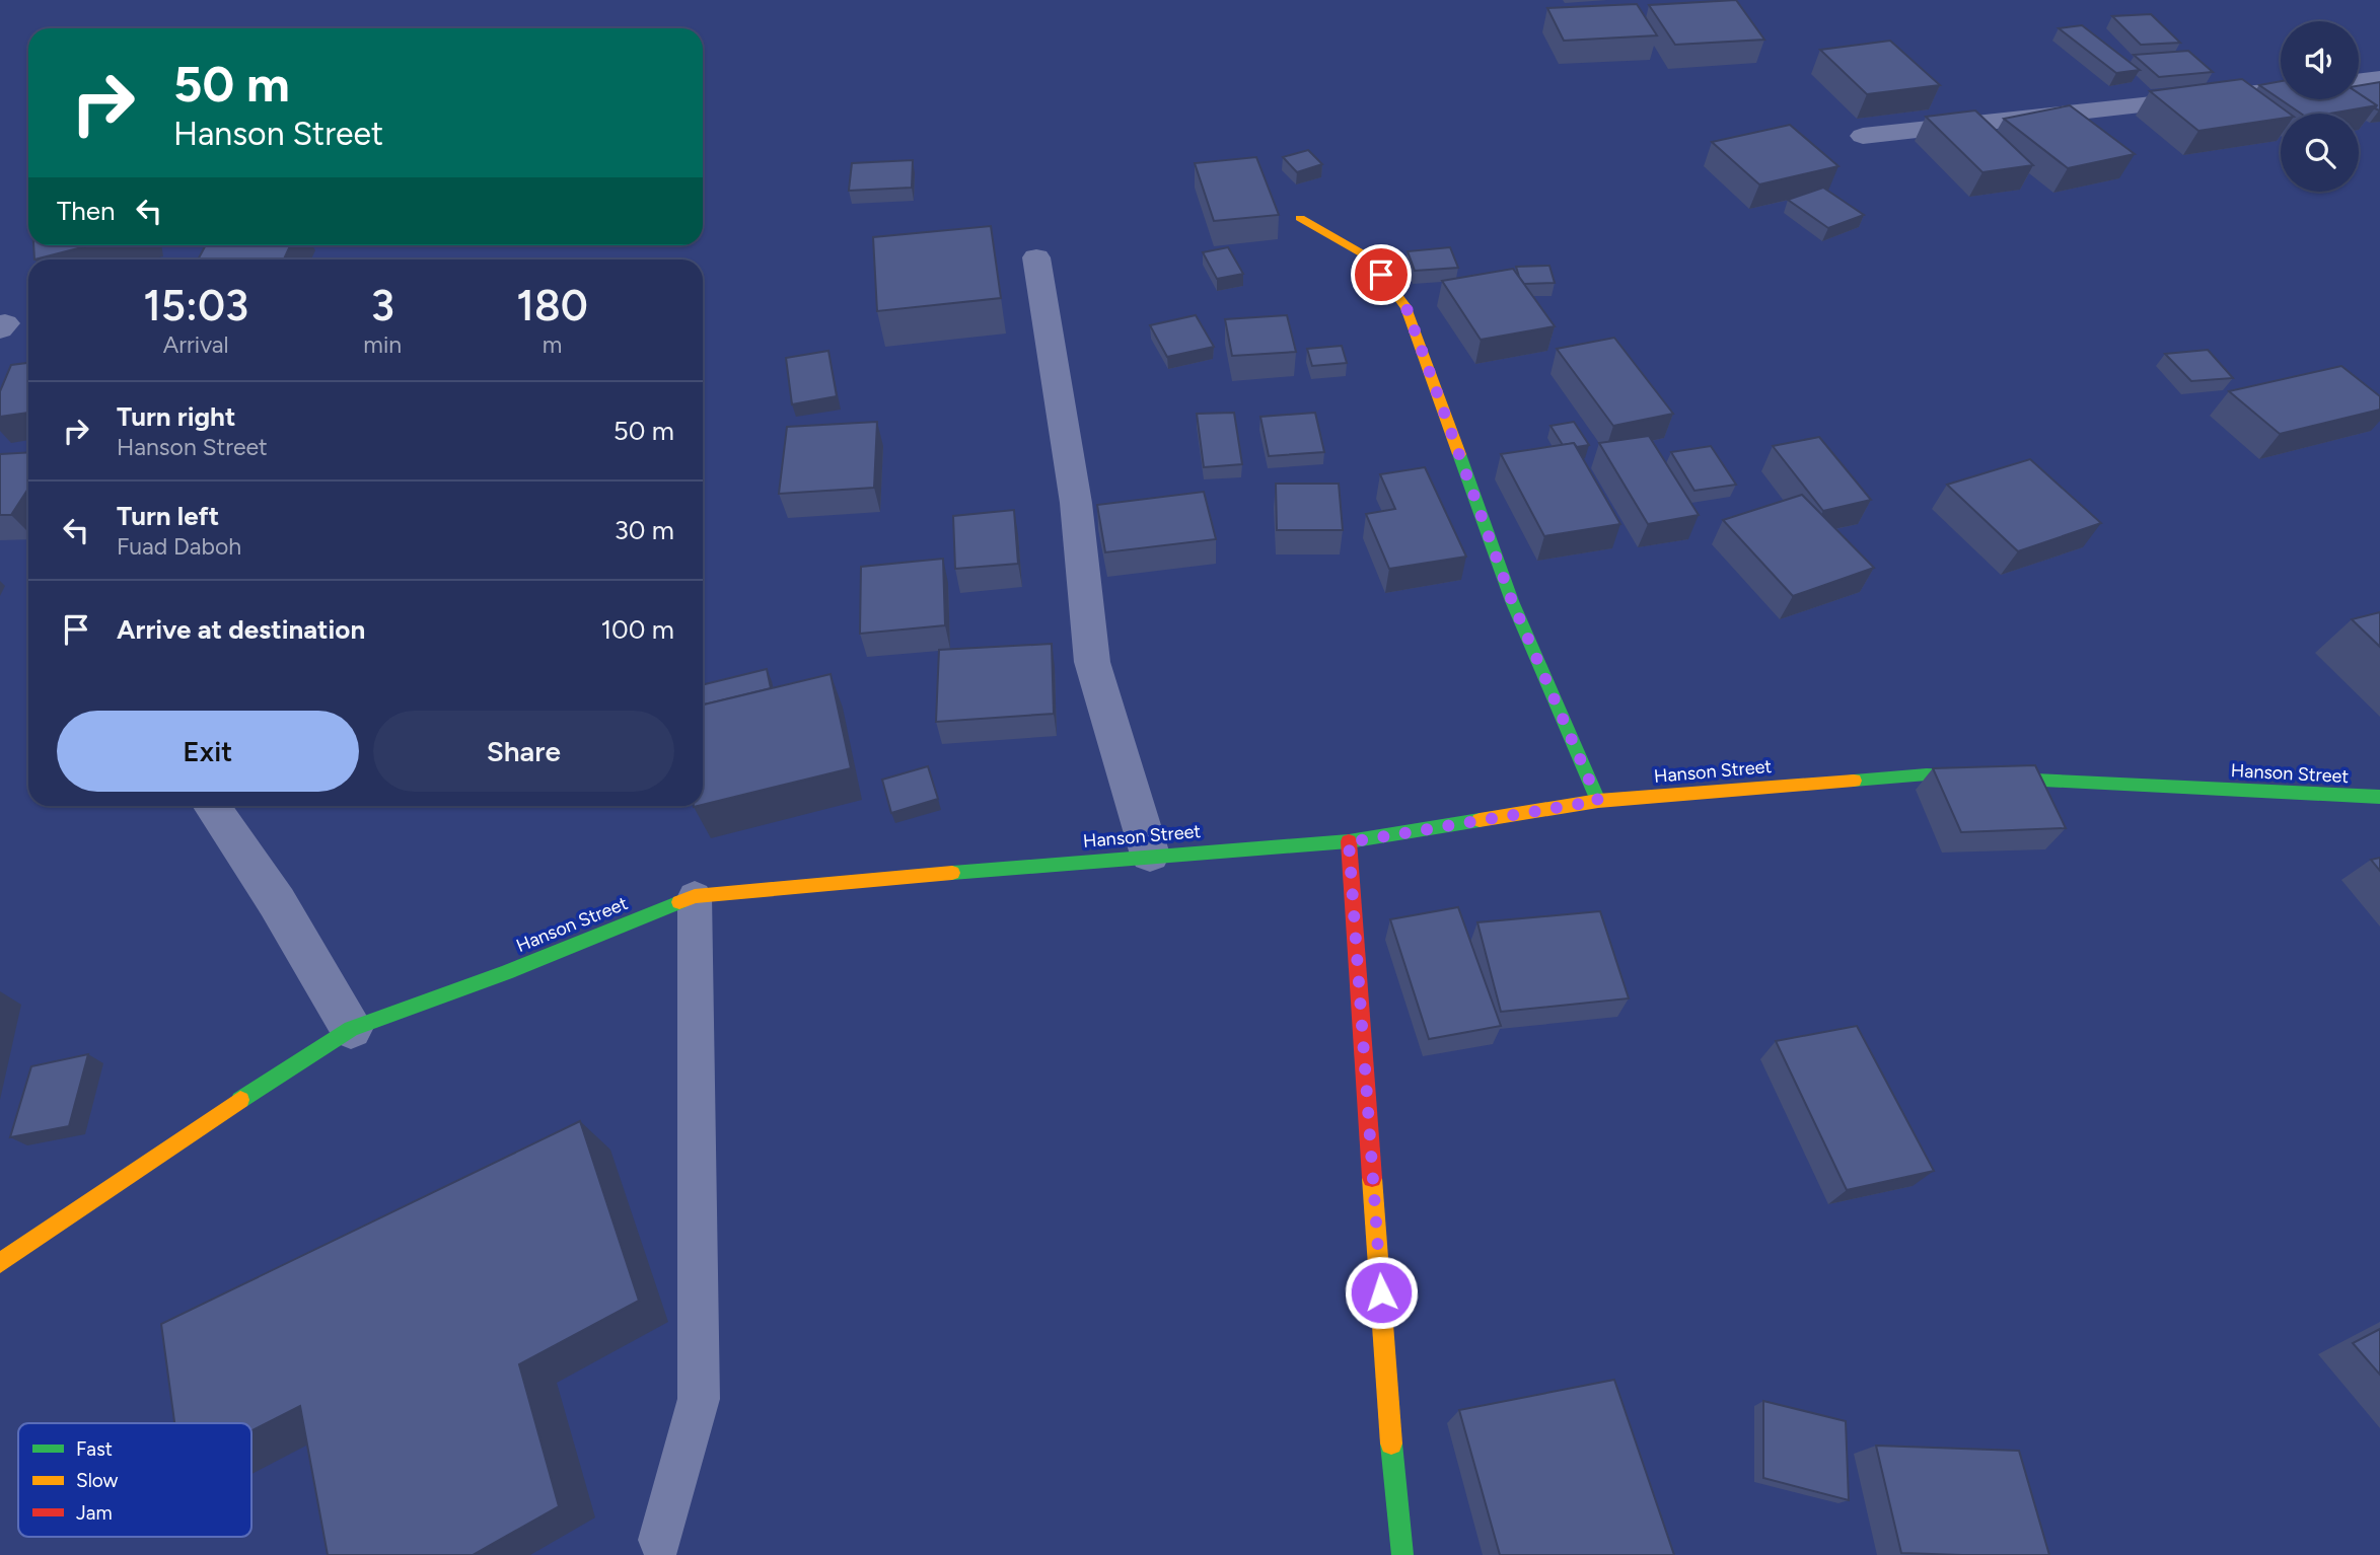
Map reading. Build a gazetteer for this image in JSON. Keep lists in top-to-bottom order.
{
  "streets": {
    "street": ["Hanson Street"]
  },
  "legend": ["Fast", "Slow", "Jam"],
  "page": {
    "turn": ["50 m", "Hanson Street"],
    "then": "Then",
    "eta": [
      "15:03",
      "Arrival",
      "3",
      "min",
      "180",
      "m"
    ],
    "list": [
      {
        "name": "Turn right",
        "note": "Hanson Street",
        "value": "50 m"
      },
      {
        "name": "Turn left",
        "note": "Fuad Daboh",
        "value": "30 m"
      },
      {
        "name": "Arrive at destination",
        "value": "100 m"
      }
    ],
    "buttons": ["Exit", "Share"]
  }
}
